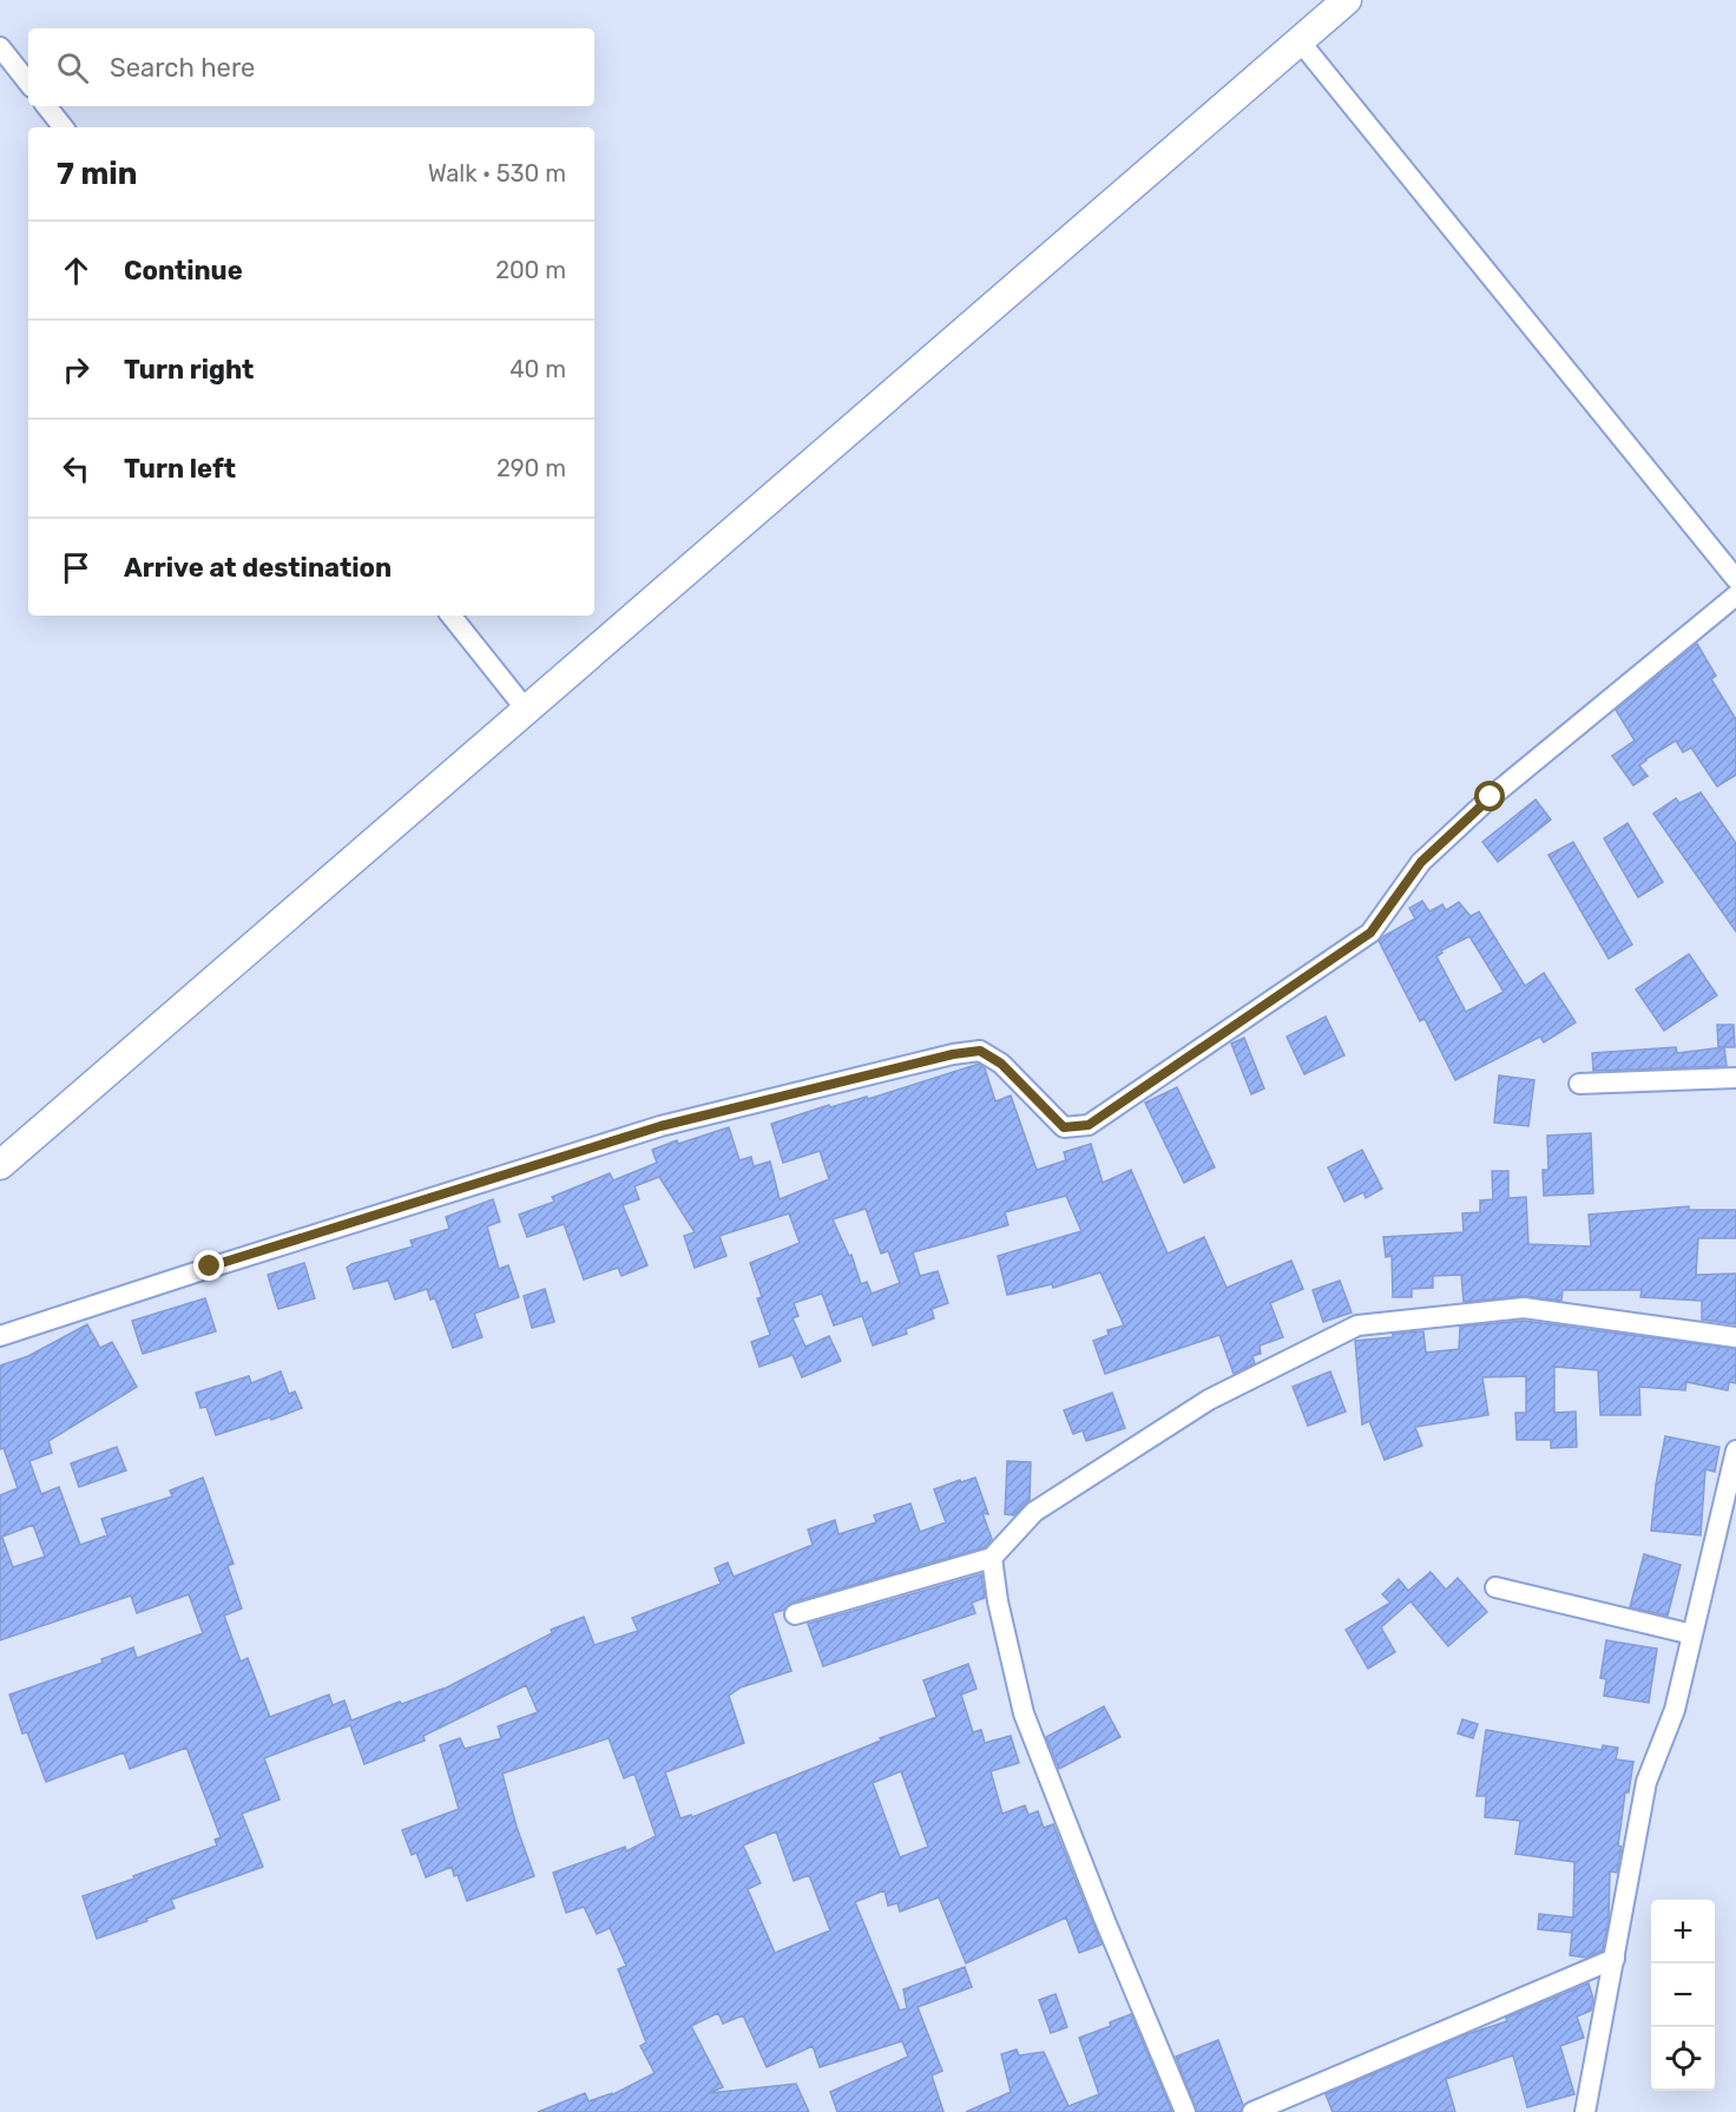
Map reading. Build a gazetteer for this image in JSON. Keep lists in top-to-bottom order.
{
  "page": {
    "search": "Search here",
    "heading": ["7 min", "Walk · 530 m"],
    "list": [
      ["Continue", "200 m"],
      ["Turn right", "40 m"],
      ["Turn left", "290 m"],
      "Arrive at destination"
    ],
    "map_buttons": ["+", "−"]
  }
}
